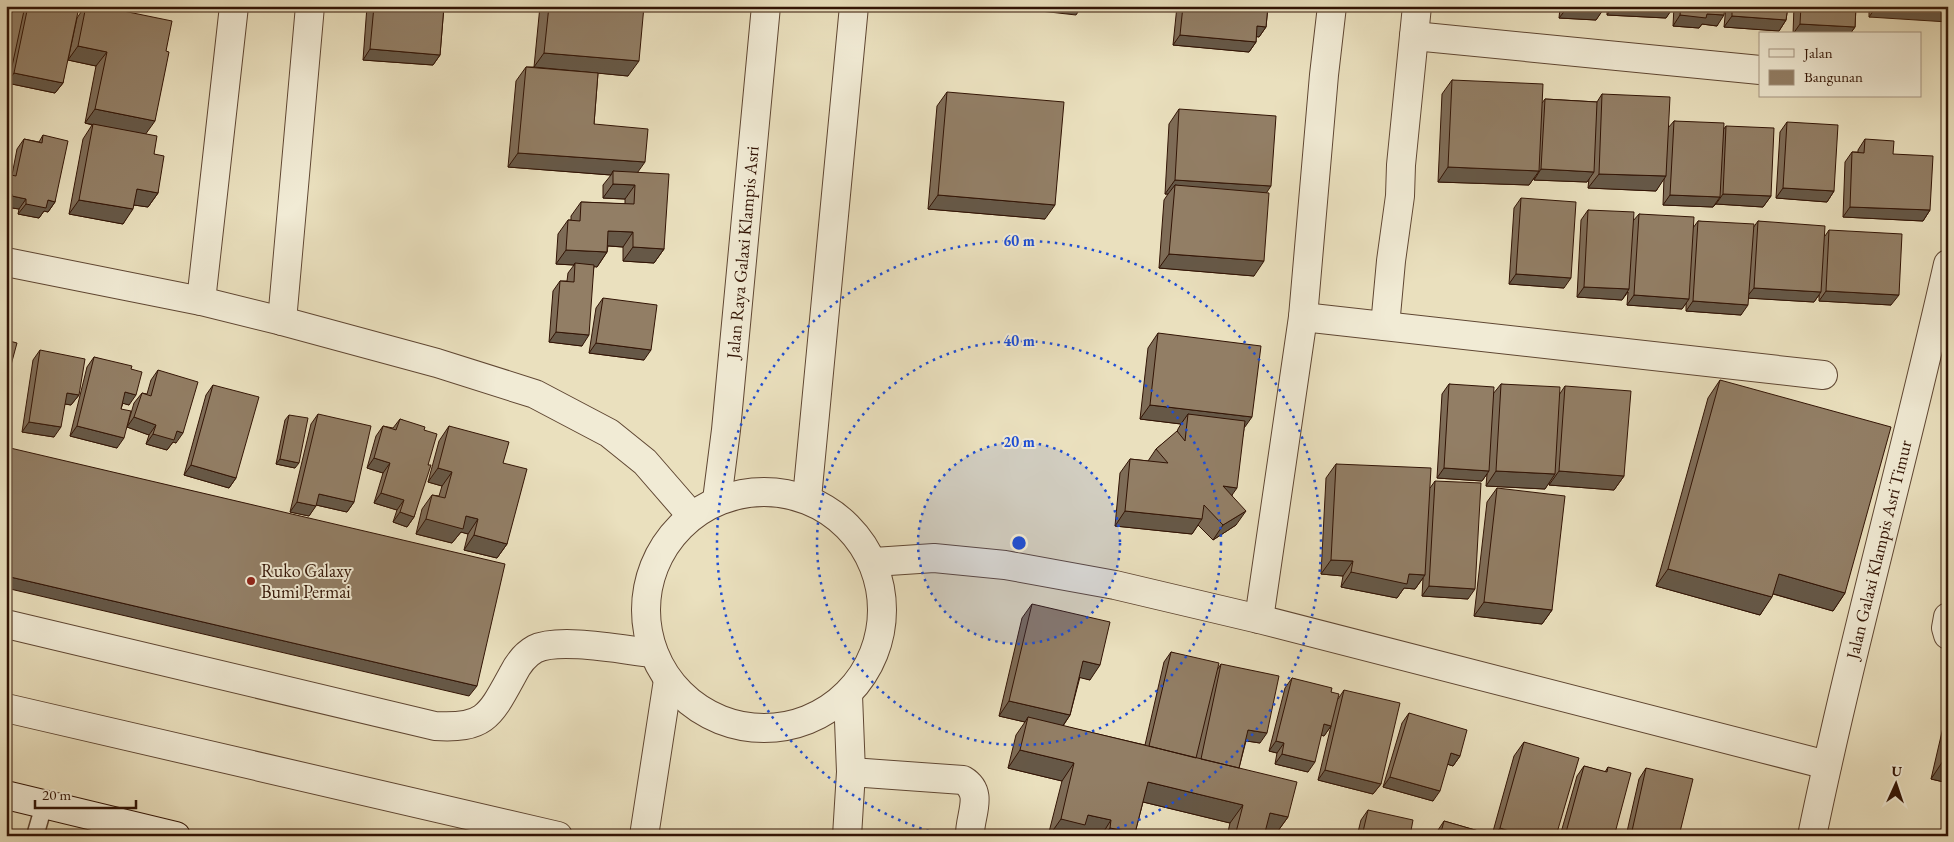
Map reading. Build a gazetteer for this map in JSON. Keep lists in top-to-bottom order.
{
  "streets": {
    "street": ["Jalan Raya Galaxi Klampis Asri", "Jalan Galaxi Klampis Asri Timur"]
  },
  "places": ["Ruko Galaxy Bumi Permai"],
  "legend": ["Jalan", "Bangunan"],
  "scale_bar": "20 m",
  "north": "top",
  "rings": ["60 m", "40 m", "20 m"]
}
